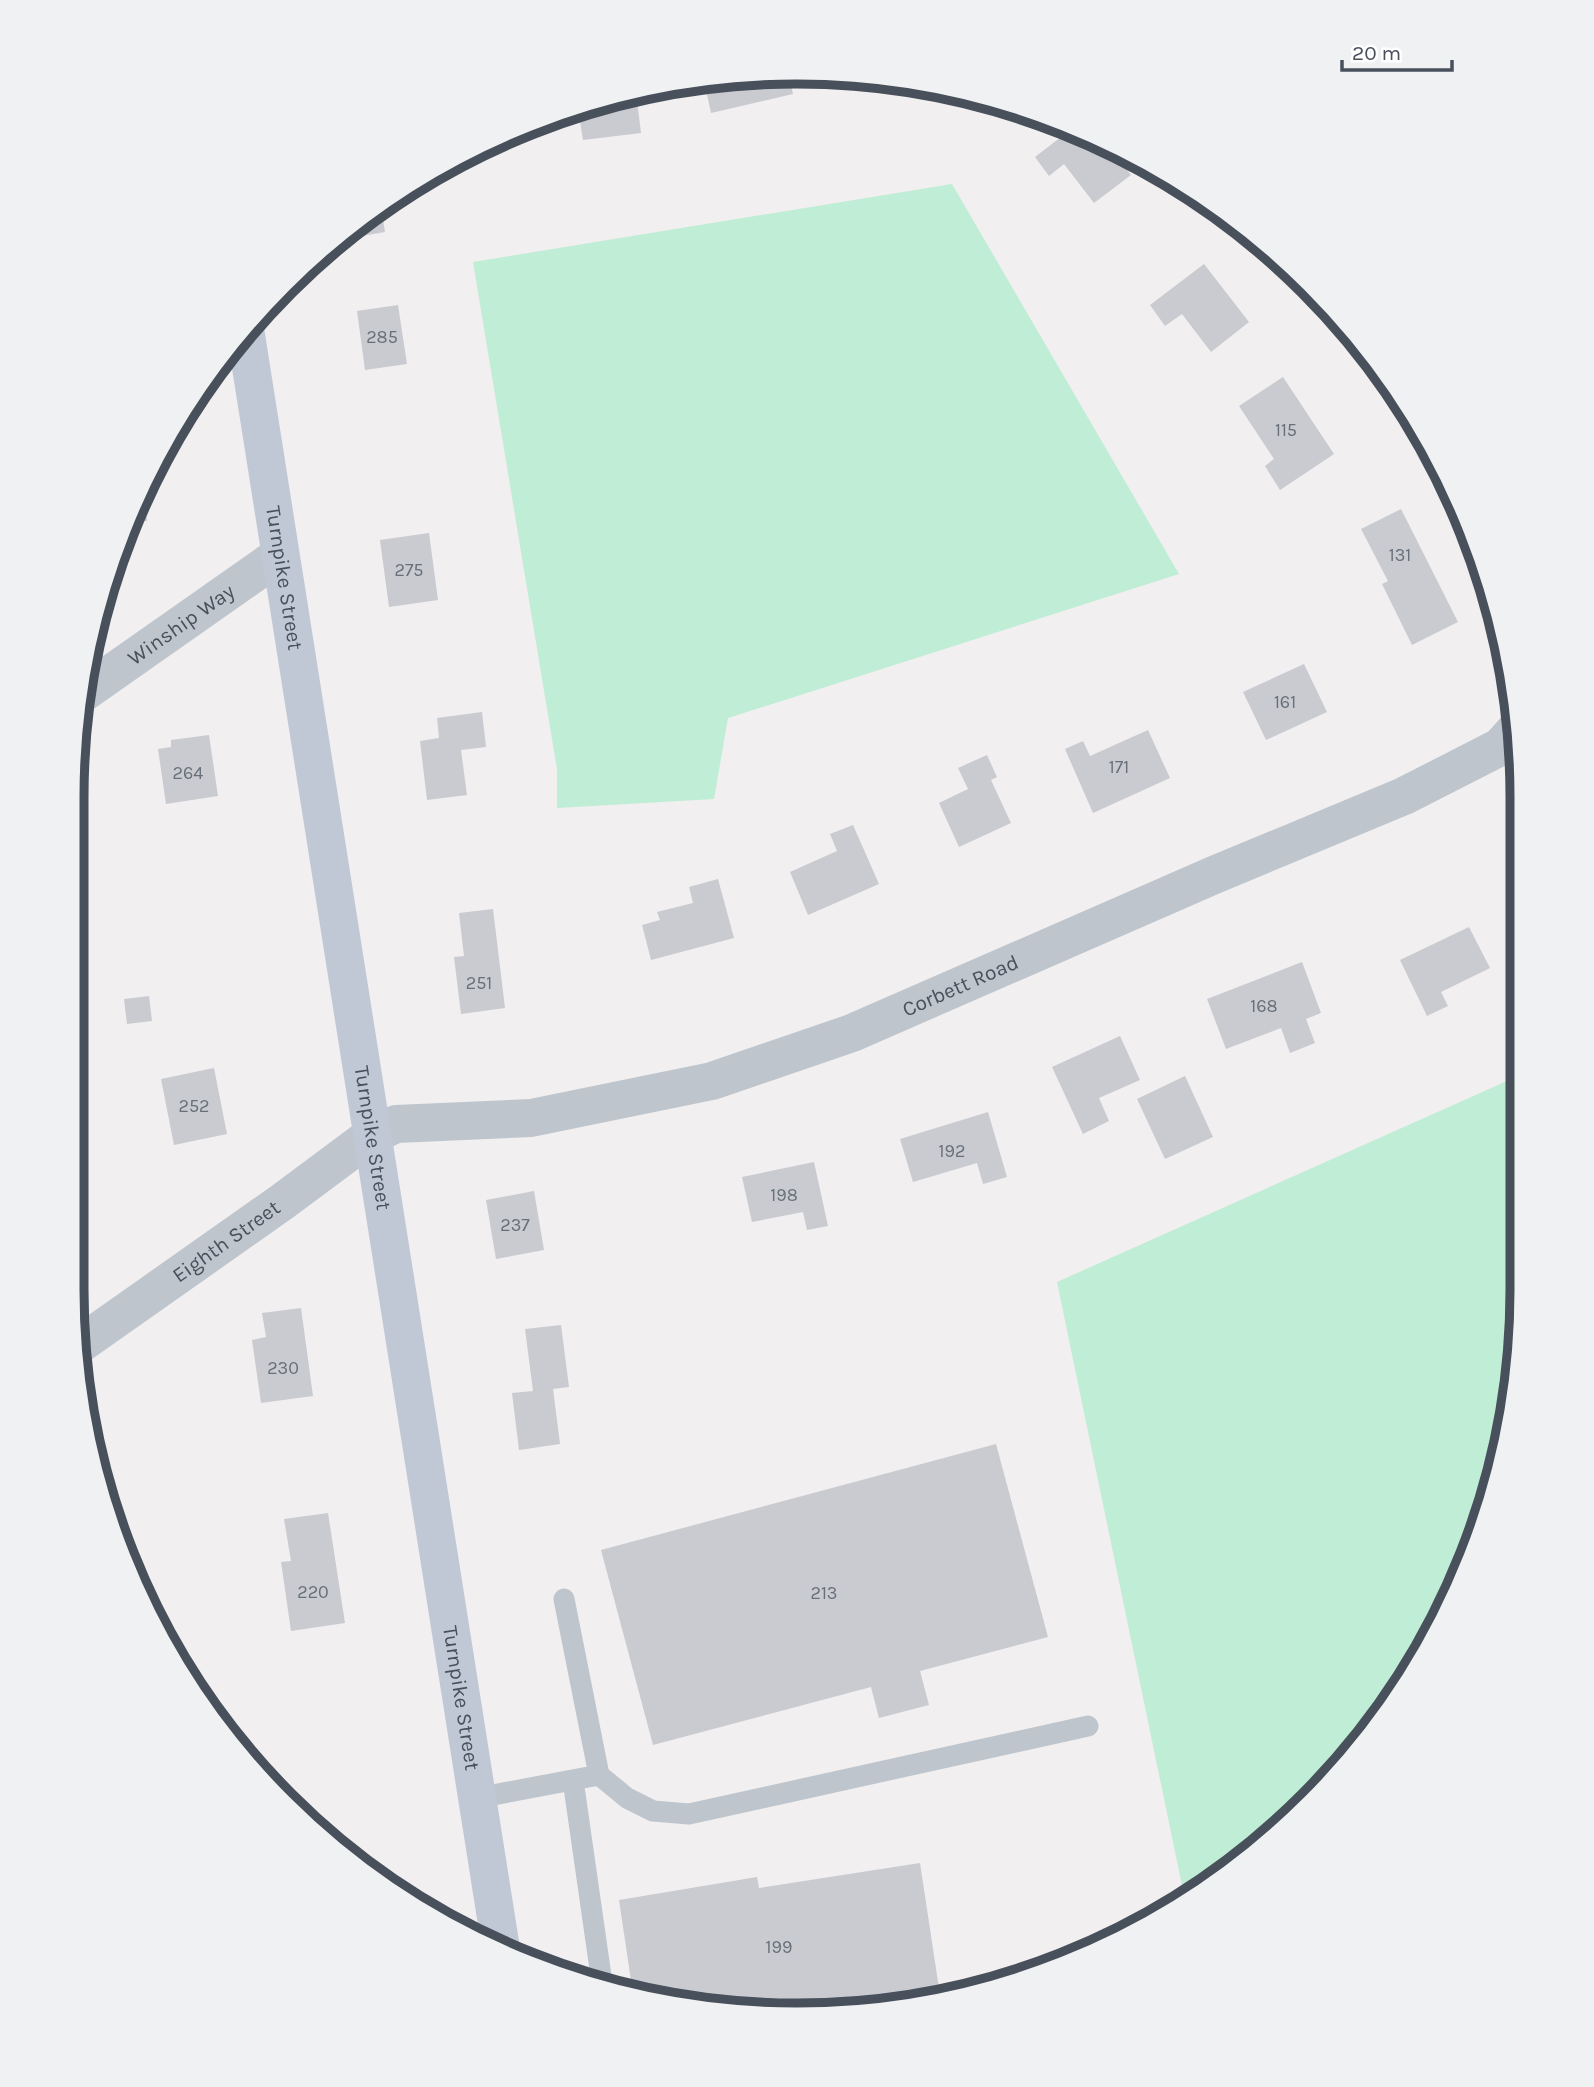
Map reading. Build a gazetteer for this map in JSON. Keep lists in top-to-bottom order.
{
  "streets": {
    "street": [
      "Turnpike Street",
      "Winship Way",
      "Corbett Road",
      "Eighth Street"
    ]
  },
  "crossings": [
    ["Turnpike Street", "Winship Way"],
    ["Turnpike Street", "Corbett Road"],
    ["Turnpike Street", "Eighth Street"],
    ["Corbett Road", "Eighth Street"]
  ],
  "house_numbers": [
    "285",
    "115",
    "131",
    "275",
    "161",
    "171",
    "264",
    "251",
    "168",
    "252",
    "192",
    "198",
    "237",
    "230",
    "220",
    "213",
    "199"
  ],
  "scale_bar": "20 m"
}
